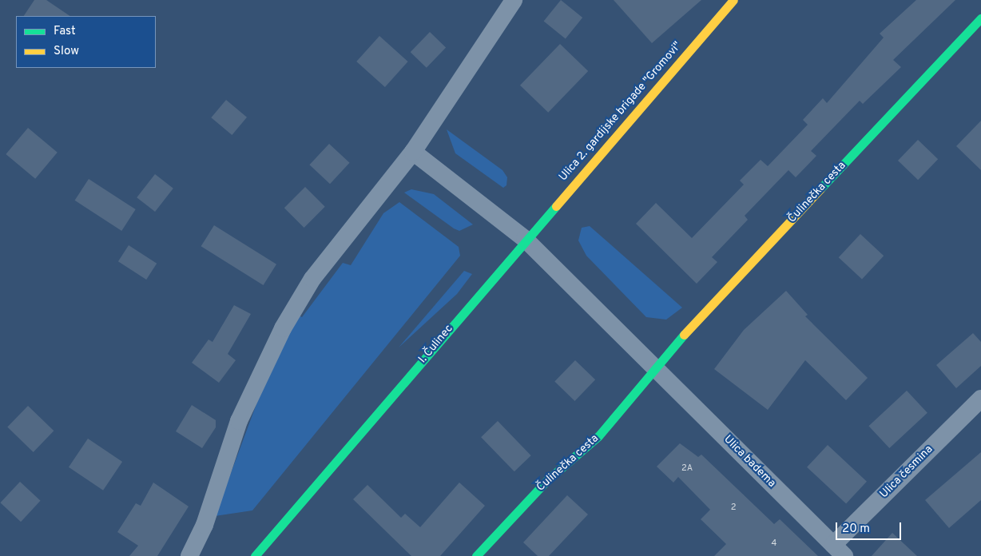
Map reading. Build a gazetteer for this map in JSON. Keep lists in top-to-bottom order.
{
  "streets": {
    "street": [
      "Ulica 2. gardijske brigade \"Gromovi\"",
      "Čulinečka cesta",
      "I. Čulinec",
      "Ulica badema",
      "Ulica česmina"
    ]
  },
  "crossings": [
    ["Ulica 2. gardijske brigade \"Gromovi\"", "I. Čulinec"],
    ["Čulinečka cesta", "Ulica badema"],
    ["Ulica badema", "Ulica česmina"]
  ],
  "house_numbers": ["2A", "2", "4"],
  "legend": ["Fast", "Slow"],
  "scale_bar": "20 m"
}
